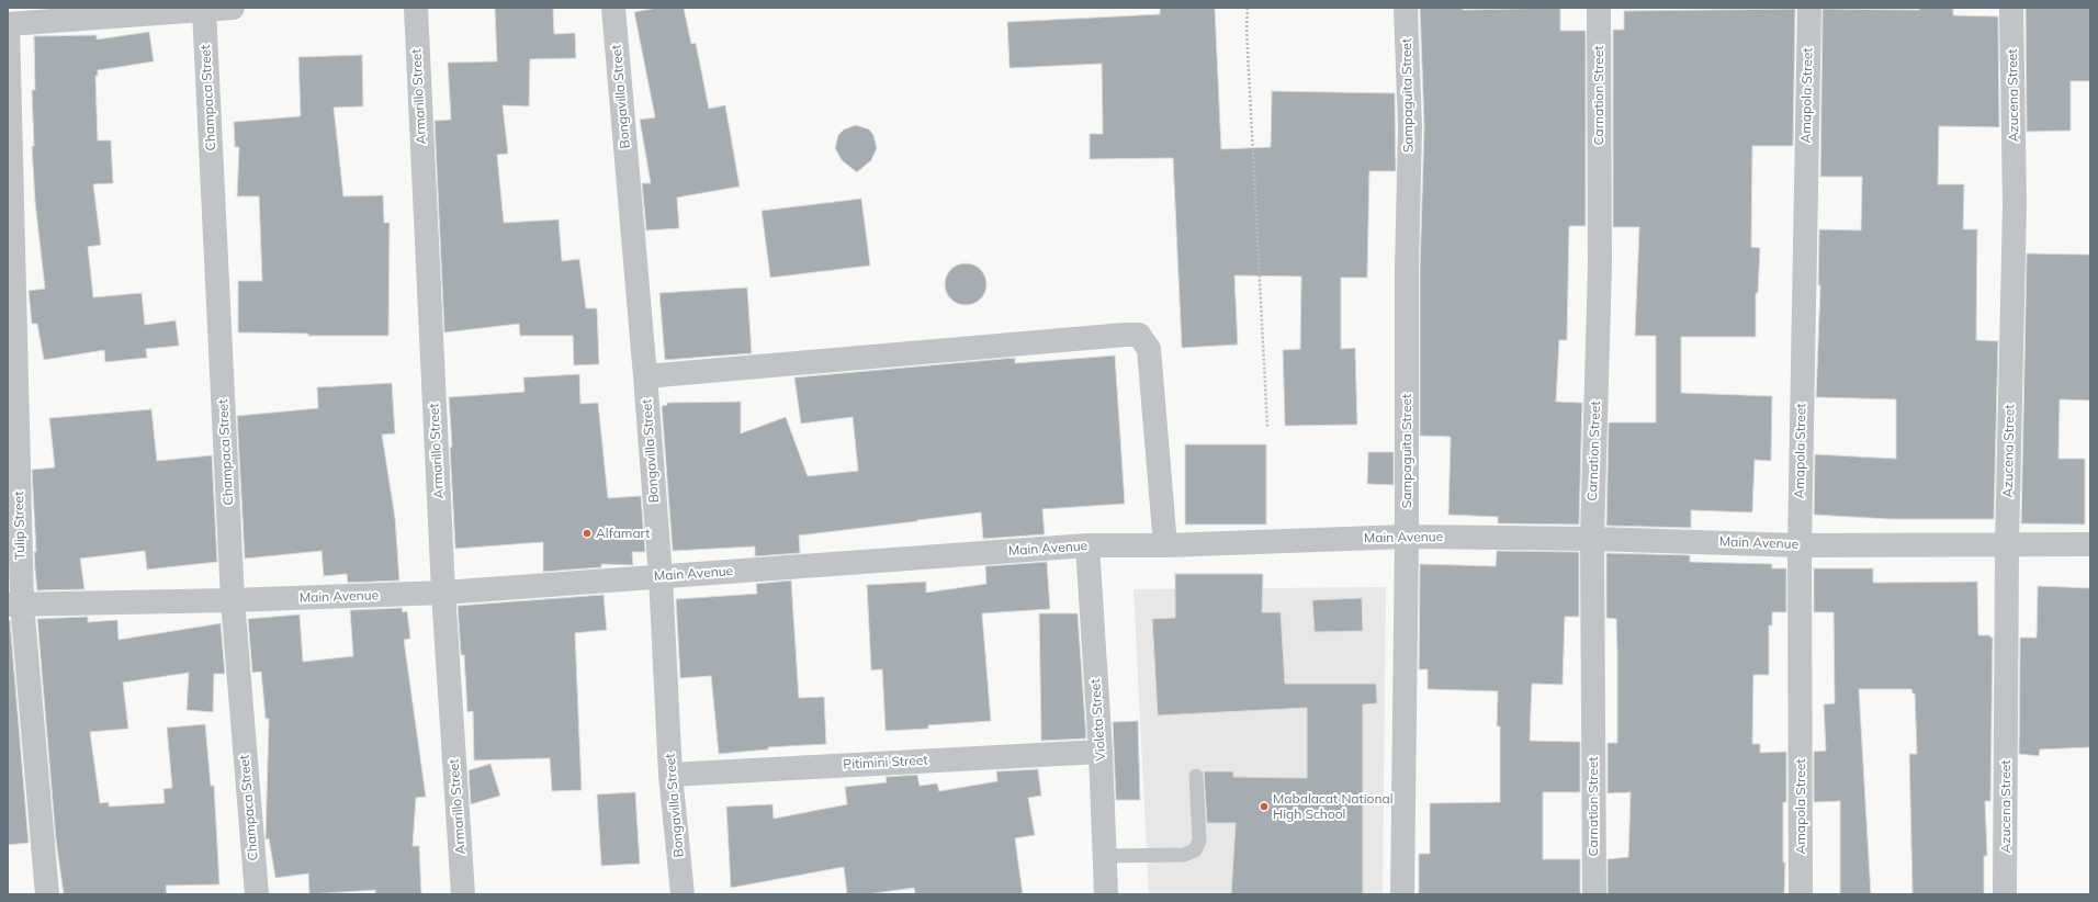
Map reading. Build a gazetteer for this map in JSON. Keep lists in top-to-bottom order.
{
  "streets": {
    "street": [
      "Sampaguita Street",
      "Carnation Street",
      "Amapola Street",
      "Azucena Street",
      "Armarillo Street",
      "Bongavilla Street",
      "Champaca Street",
      "Tulip Street",
      "Main Avenue",
      "Violeta Street",
      "Pitimini Street"
    ]
  },
  "crossings": [
    ["Sampaguita Street", "Main Avenue"],
    ["Carnation Street", "Main Avenue"],
    ["Amapola Street", "Main Avenue"],
    ["Azucena Street", "Main Avenue"],
    ["Armarillo Street", "Main Avenue"],
    ["Bongavilla Street", "Main Avenue"],
    ["Bongavilla Street", "Pitimini Street"],
    ["Champaca Street", "Main Avenue"],
    ["Tulip Street", "Main Avenue"],
    ["Main Avenue", "Violeta Street"],
    ["Violeta Street", "Pitimini Street"]
  ],
  "places": ["Alfamart", "Mabalacat National High School"]
}
